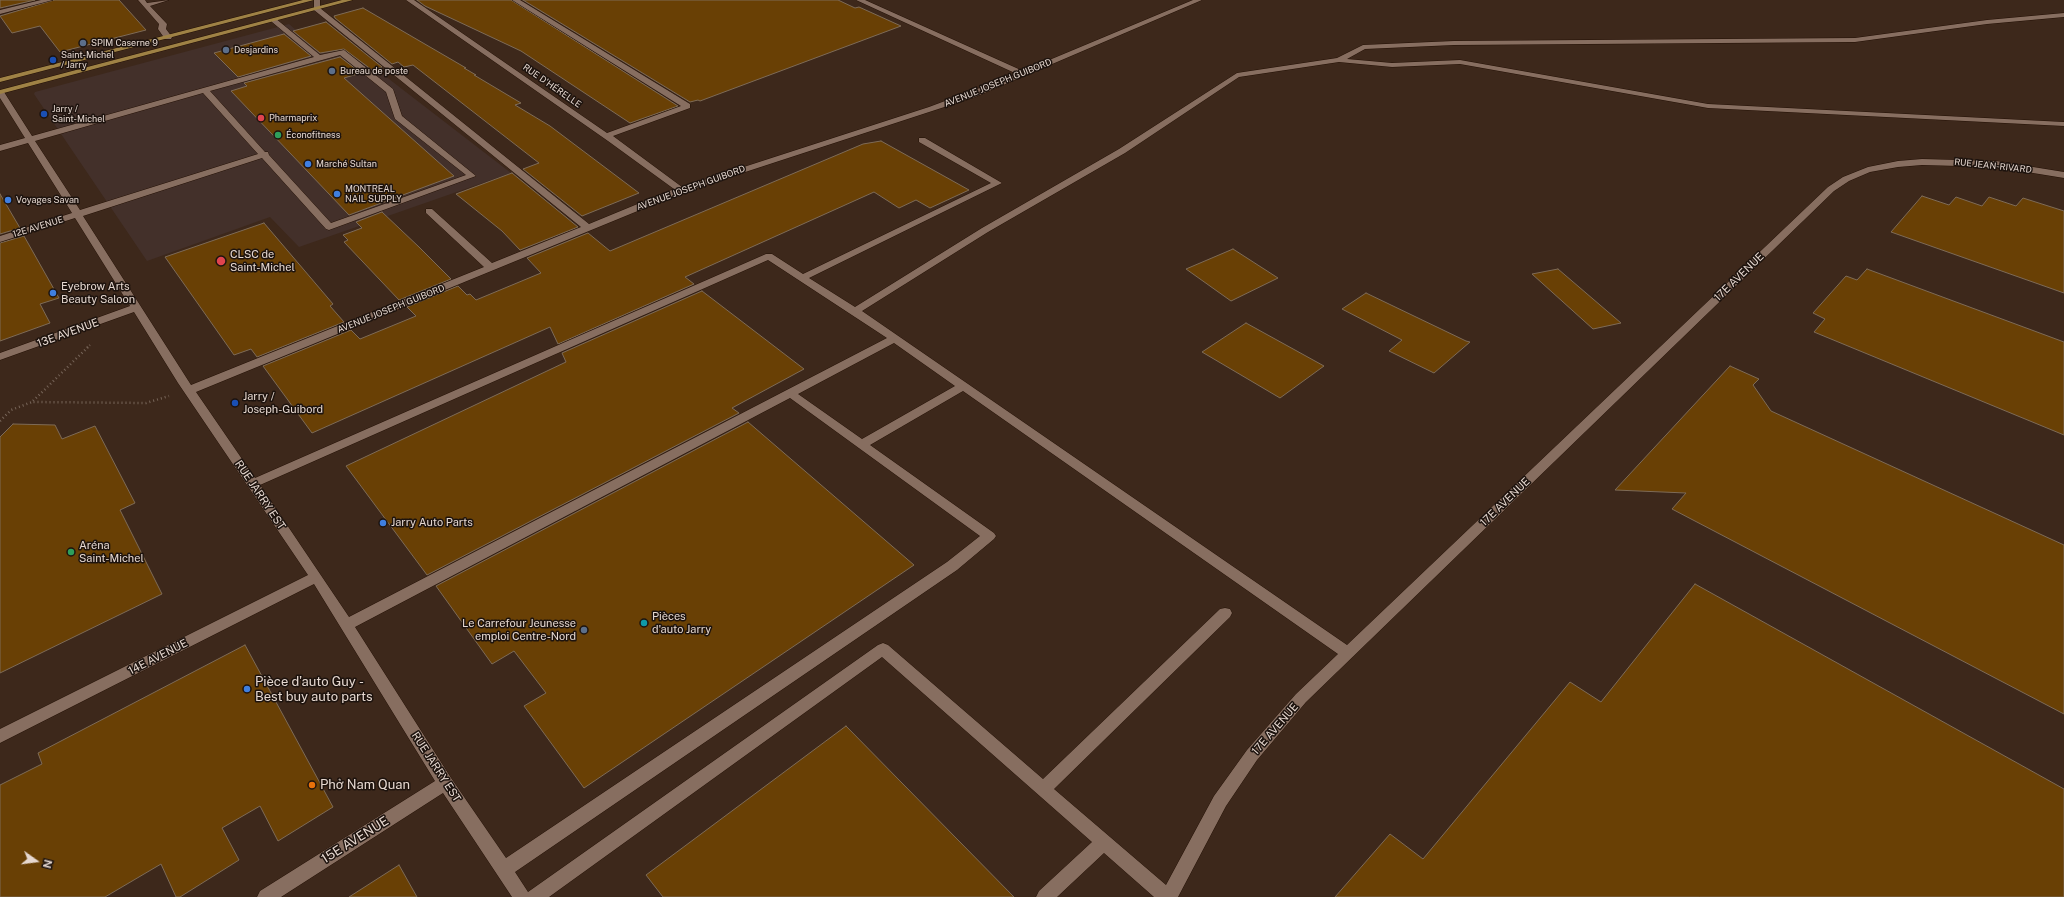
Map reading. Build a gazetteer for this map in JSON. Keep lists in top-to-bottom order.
{
  "streets": {
    "street": [
      "AVENUE JOSEPH GUIBORD",
      "RUE D'HÉRELLE",
      "RUE JEAN-RIVARD",
      "12E AVENUE",
      "17E AVENUE",
      "13E AVENUE",
      "RUE JARRY EST",
      "14E AVENUE",
      "15E AVENUE"
    ]
  },
  "crossings": [
    ["AVENUE JOSEPH GUIBORD", "RUE D'HÉRELLE"],
    ["AVENUE JOSEPH GUIBORD", "RUE JARRY EST"],
    ["RUE JEAN-RIVARD", "17E AVENUE"],
    ["12E AVENUE", "RUE JARRY EST"],
    ["13E AVENUE", "RUE JARRY EST"],
    ["RUE JARRY EST", "14E AVENUE"],
    ["RUE JARRY EST", "15E AVENUE"]
  ],
  "places": [
    "SPIM Caserne 9",
    "Desjardins",
    "Saint-Michel / Jarry",
    "Bureau de poste",
    "Jarry / Saint-Michel",
    "Pharmaprix",
    "Éconofitness",
    "Marché Sultan",
    "MONTREAL NAIL SUPPLY",
    "Voyages Savan",
    "CLSC de Saint-Michel",
    "Eyebrow Arts Beauty Saloon",
    "Jarry / Joseph-Guibord",
    "Jarry Auto Parts",
    "Aréna Saint-Michel",
    "Pièces d'auto Jarry",
    "Le Carrefour Jeunesse emploi Centre-Nord",
    "Pièce d'auto Guy - Best buy auto parts",
    "Phở Nam Quan"
  ],
  "north": "right"
}
